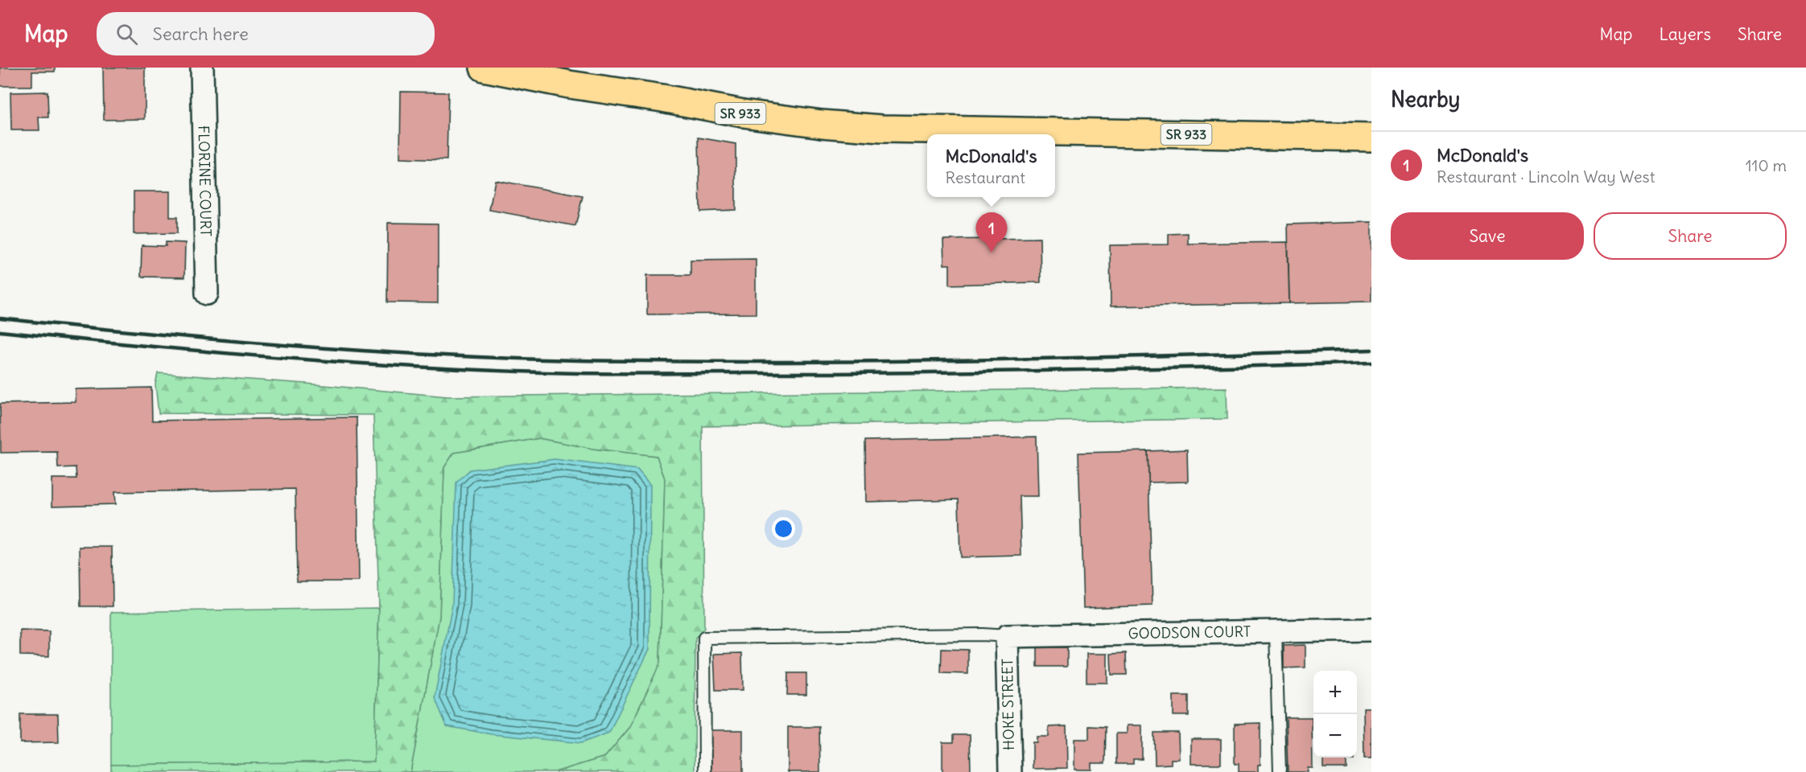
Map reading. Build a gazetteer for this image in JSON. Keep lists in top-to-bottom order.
{
  "streets": {
    "main road": ["SR 933"],
    "street": ["FLORINE COURT", "GOODSON COURT", "HOKE STREET"]
  },
  "crossings": [
    ["GOODSON COURT", "HOKE STREET"]
  ],
  "page": {
    "header": "Map",
    "search": "Search here",
    "nav": ["Map", "Layers", "Share"],
    "heading": "Nearby",
    "list": [
      {
        "mark": "1",
        "name": "McDonald's",
        "note": "Restaurant · Lincoln Way West",
        "value": "110 m"
      }
    ],
    "popup": ["McDonald's", "Restaurant"],
    "buttons": ["Save", "Share"],
    "pins": "1",
    "map_buttons": ["+", "−"]
  }
}
